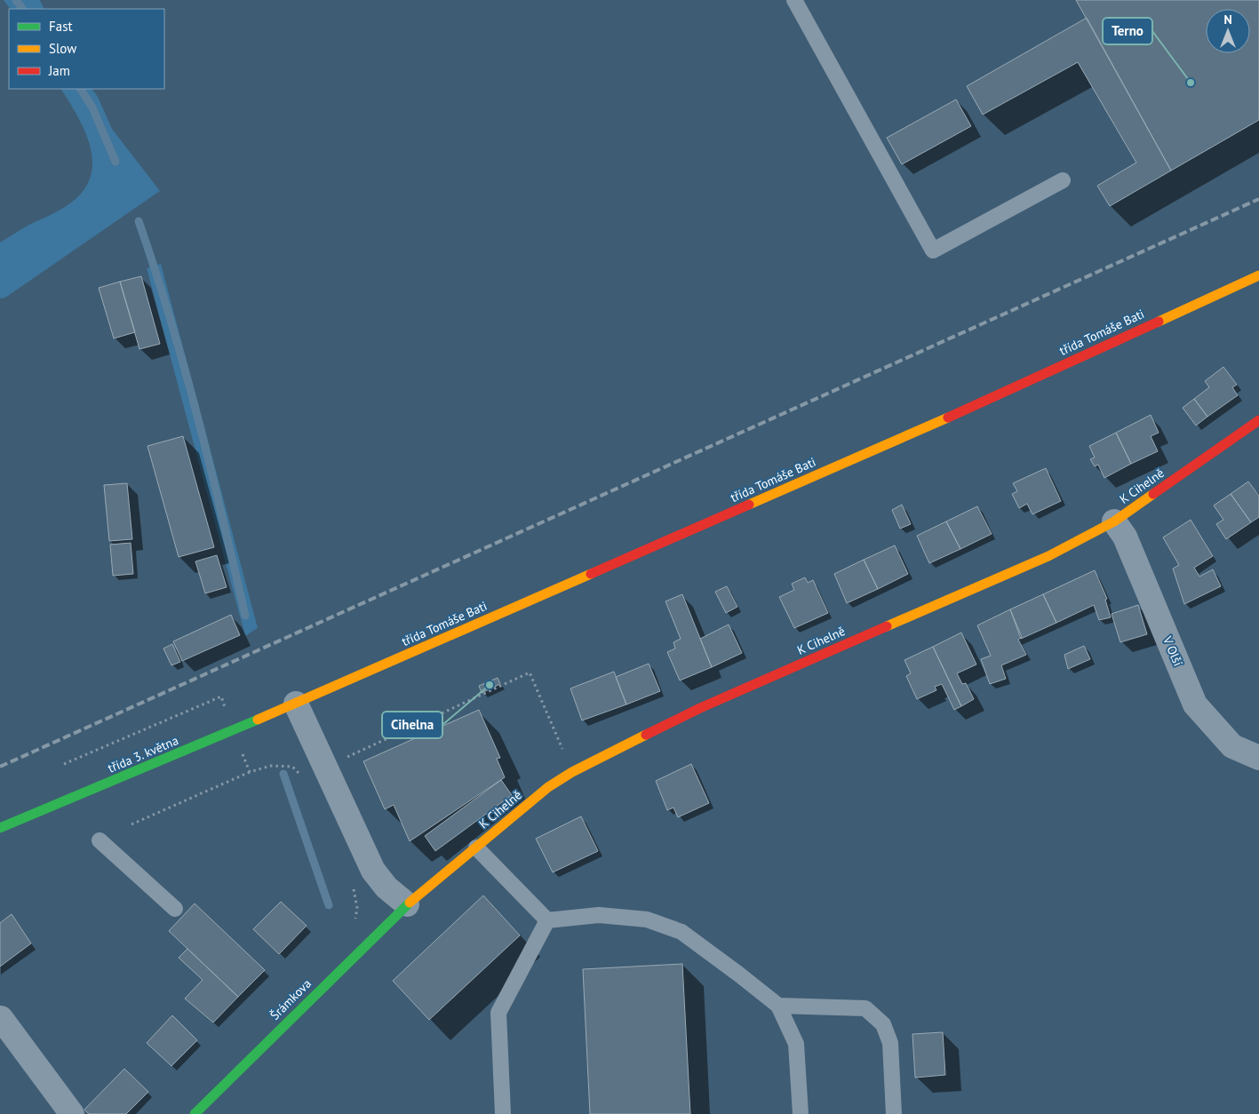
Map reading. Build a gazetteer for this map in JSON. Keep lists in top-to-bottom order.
{
  "streets": {
    "main road": [
      "třída Tomáše Bati",
      "K Cihelně",
      "třída 3. května",
      "Šrámkova"
    ],
    "street": ["V Olší"]
  },
  "crossings": [
    ["třída Tomáše Bati", "třída 3. května"],
    ["K Cihelně", "V Olší"],
    ["K Cihelně", "Šrámkova"]
  ],
  "places": ["Terno", "Cihelna"],
  "legend": ["Fast", "Slow", "Jam"],
  "north": "top"
}
